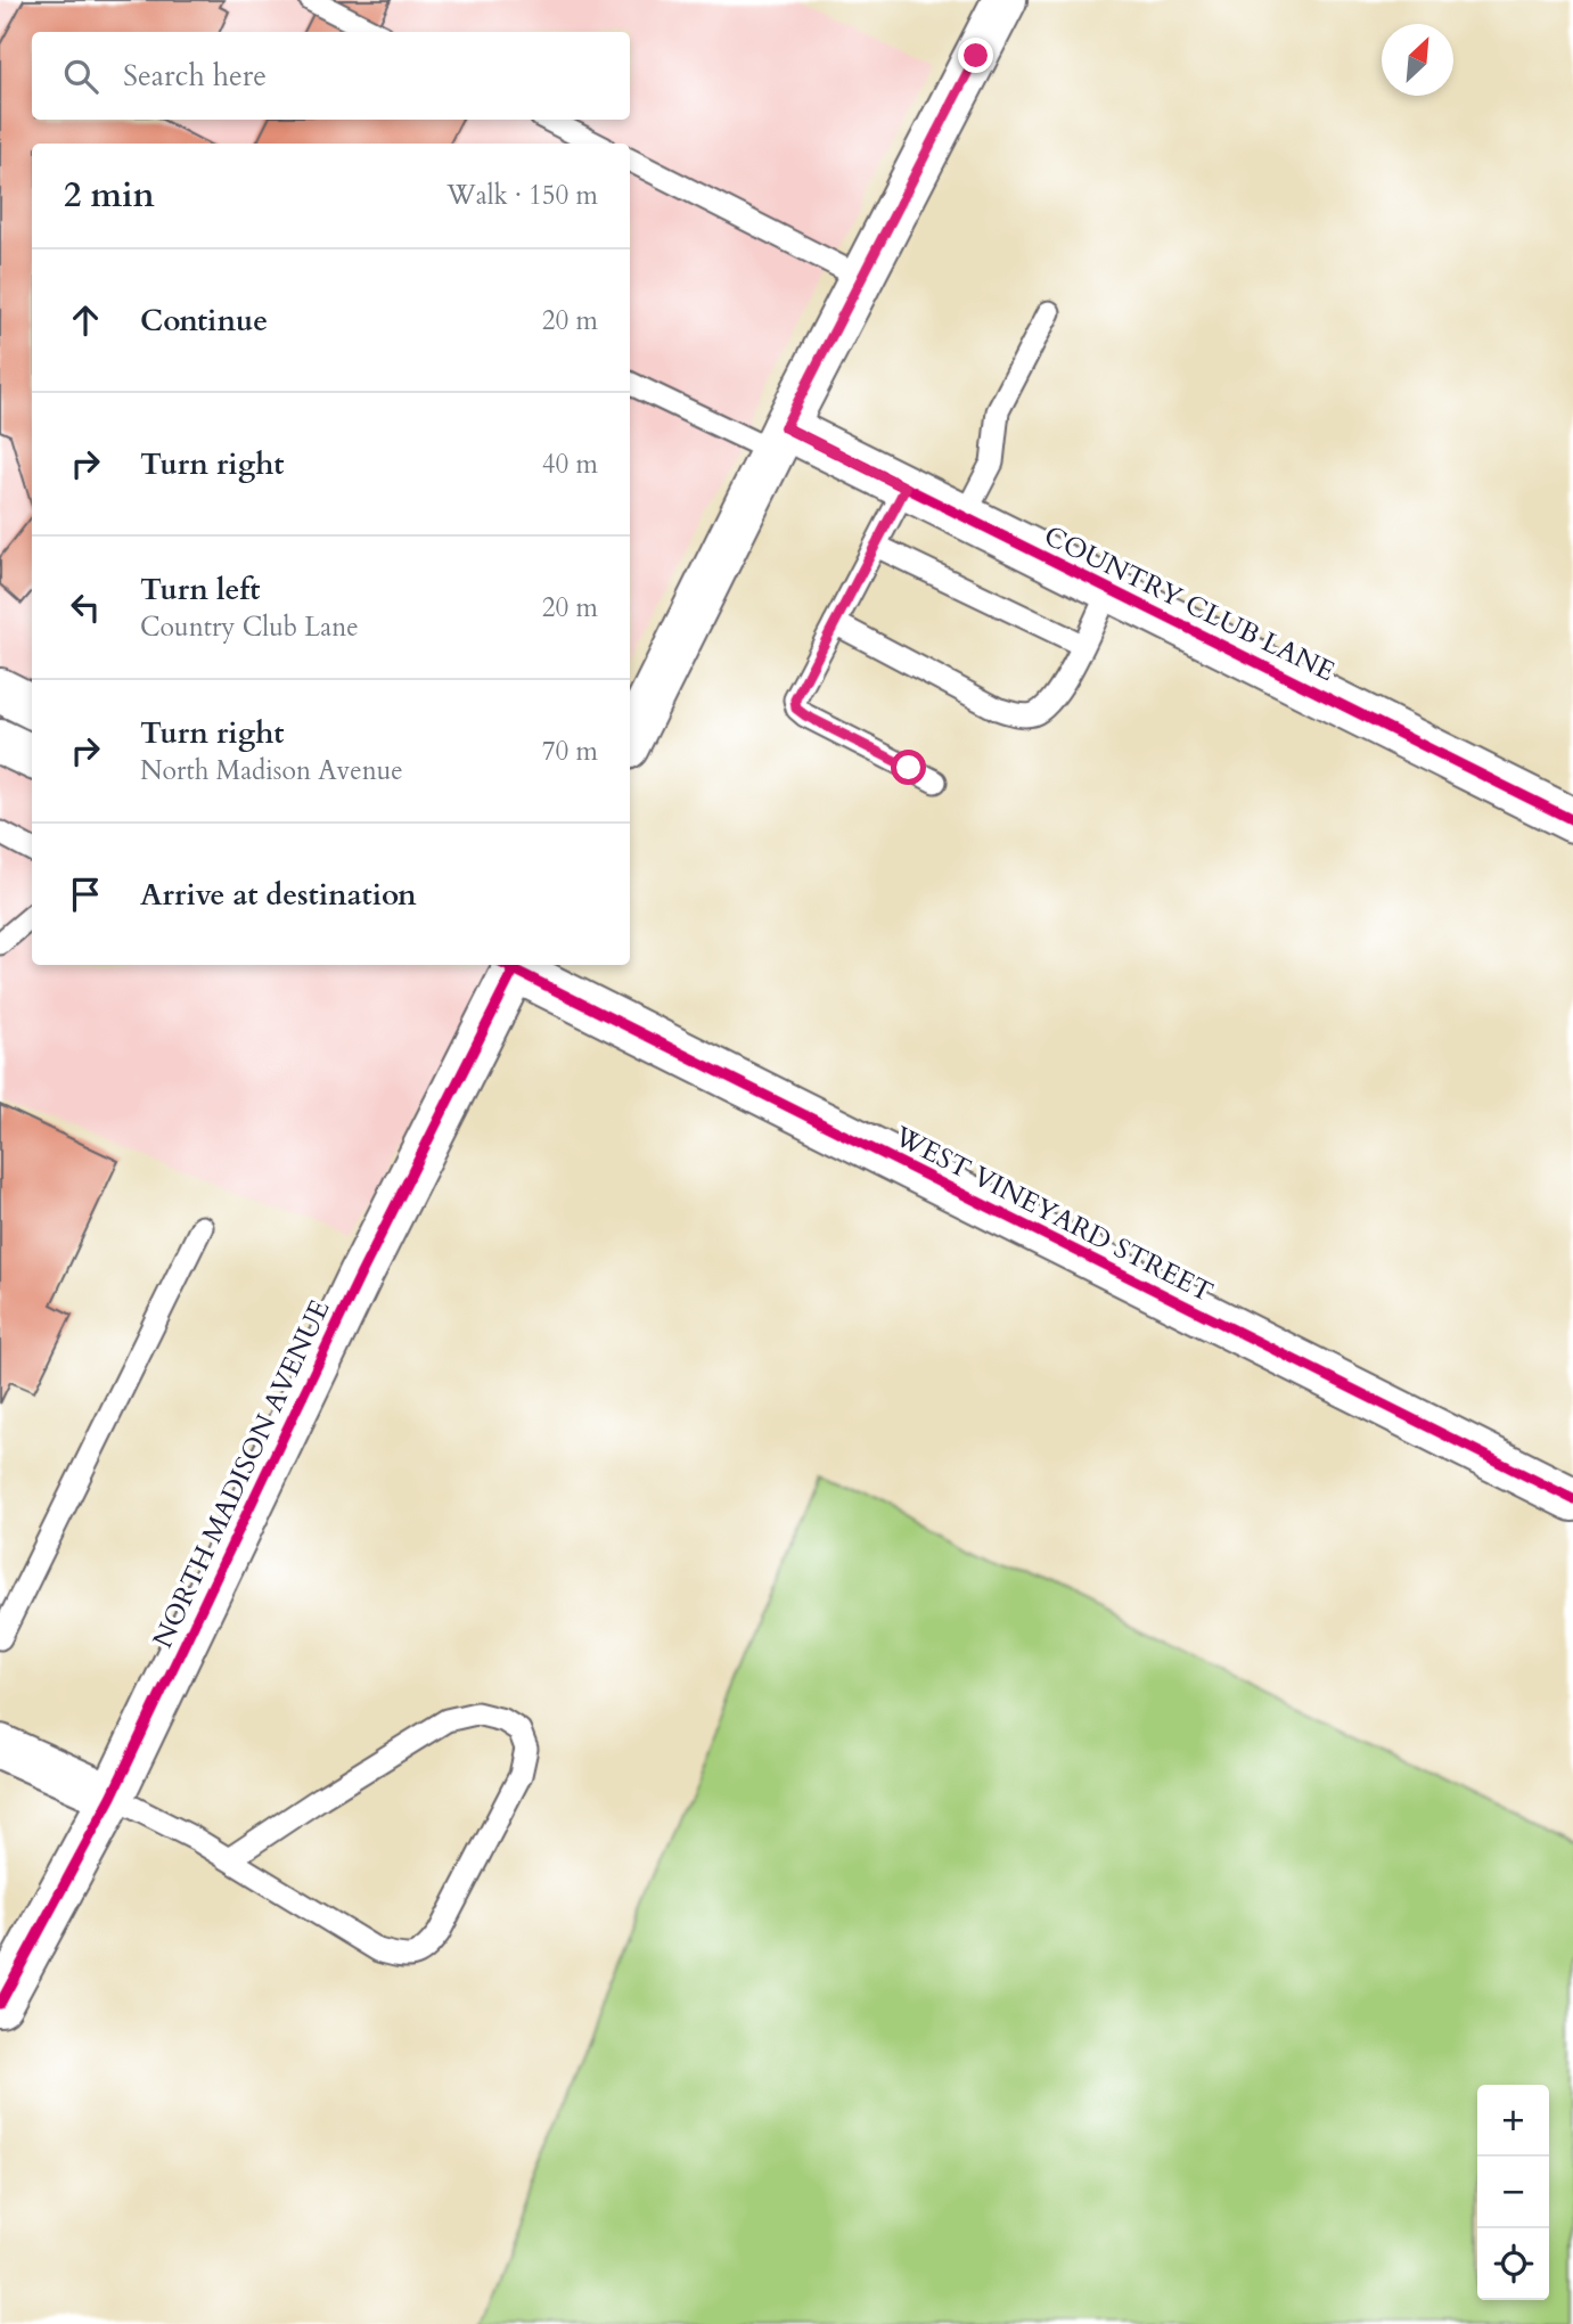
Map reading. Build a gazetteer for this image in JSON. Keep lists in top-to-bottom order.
{
  "streets": {
    "street": ["COUNTRY CLUB LANE", "WEST VINEYARD STREET", "NORTH MADISON AVENUE"]
  },
  "north": "top right",
  "page": {
    "search": "Search here",
    "heading": ["2 min", "Walk · 150 m"],
    "list": [
      ["Continue", "20 m"],
      ["Turn right", "40 m"],
      ["Turn left", "Country Club Lane", "20 m"],
      ["Turn right", "North Madison Avenue", "70 m"],
      "Arrive at destination"
    ],
    "map_buttons": ["+", "−"]
  }
}
